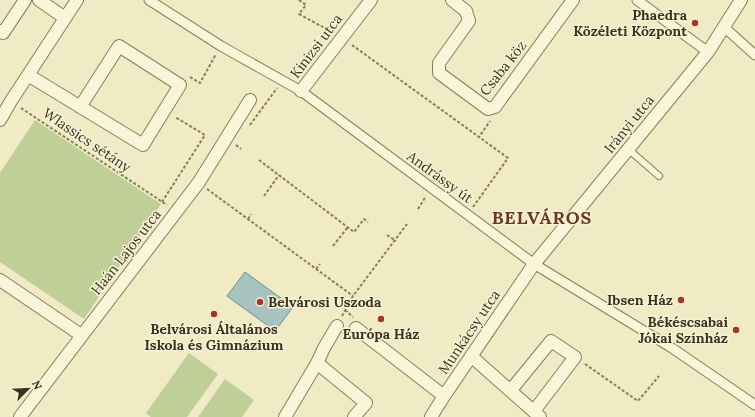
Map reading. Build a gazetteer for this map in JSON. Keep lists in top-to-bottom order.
{
  "streets": {
    "street": [
      "Kinizsi utca",
      "Csaba köz",
      "Irányi utca",
      "Andrássy út",
      "Haán Lajos utca",
      "Munkácsy utca"
    ],
    "path": ["Wlassics sétány"]
  },
  "crossings": [
    ["Kinizsi utca", "Andrássy út"],
    ["Irányi utca", "Andrássy út"],
    ["Irányi utca", "Munkácsy utca"],
    ["Andrássy út", "Munkácsy utca"]
  ],
  "districts": ["BELVÁROS"],
  "places": [
    "Phaedra Közéleti Központ",
    "Ibsen Ház",
    "Belvárosi Uszoda",
    "Belvárosi Általános Iskola és Gimnázium",
    "Európa Ház",
    "Békéscsabai Jókai Színház"
  ],
  "north": "top right"
}
